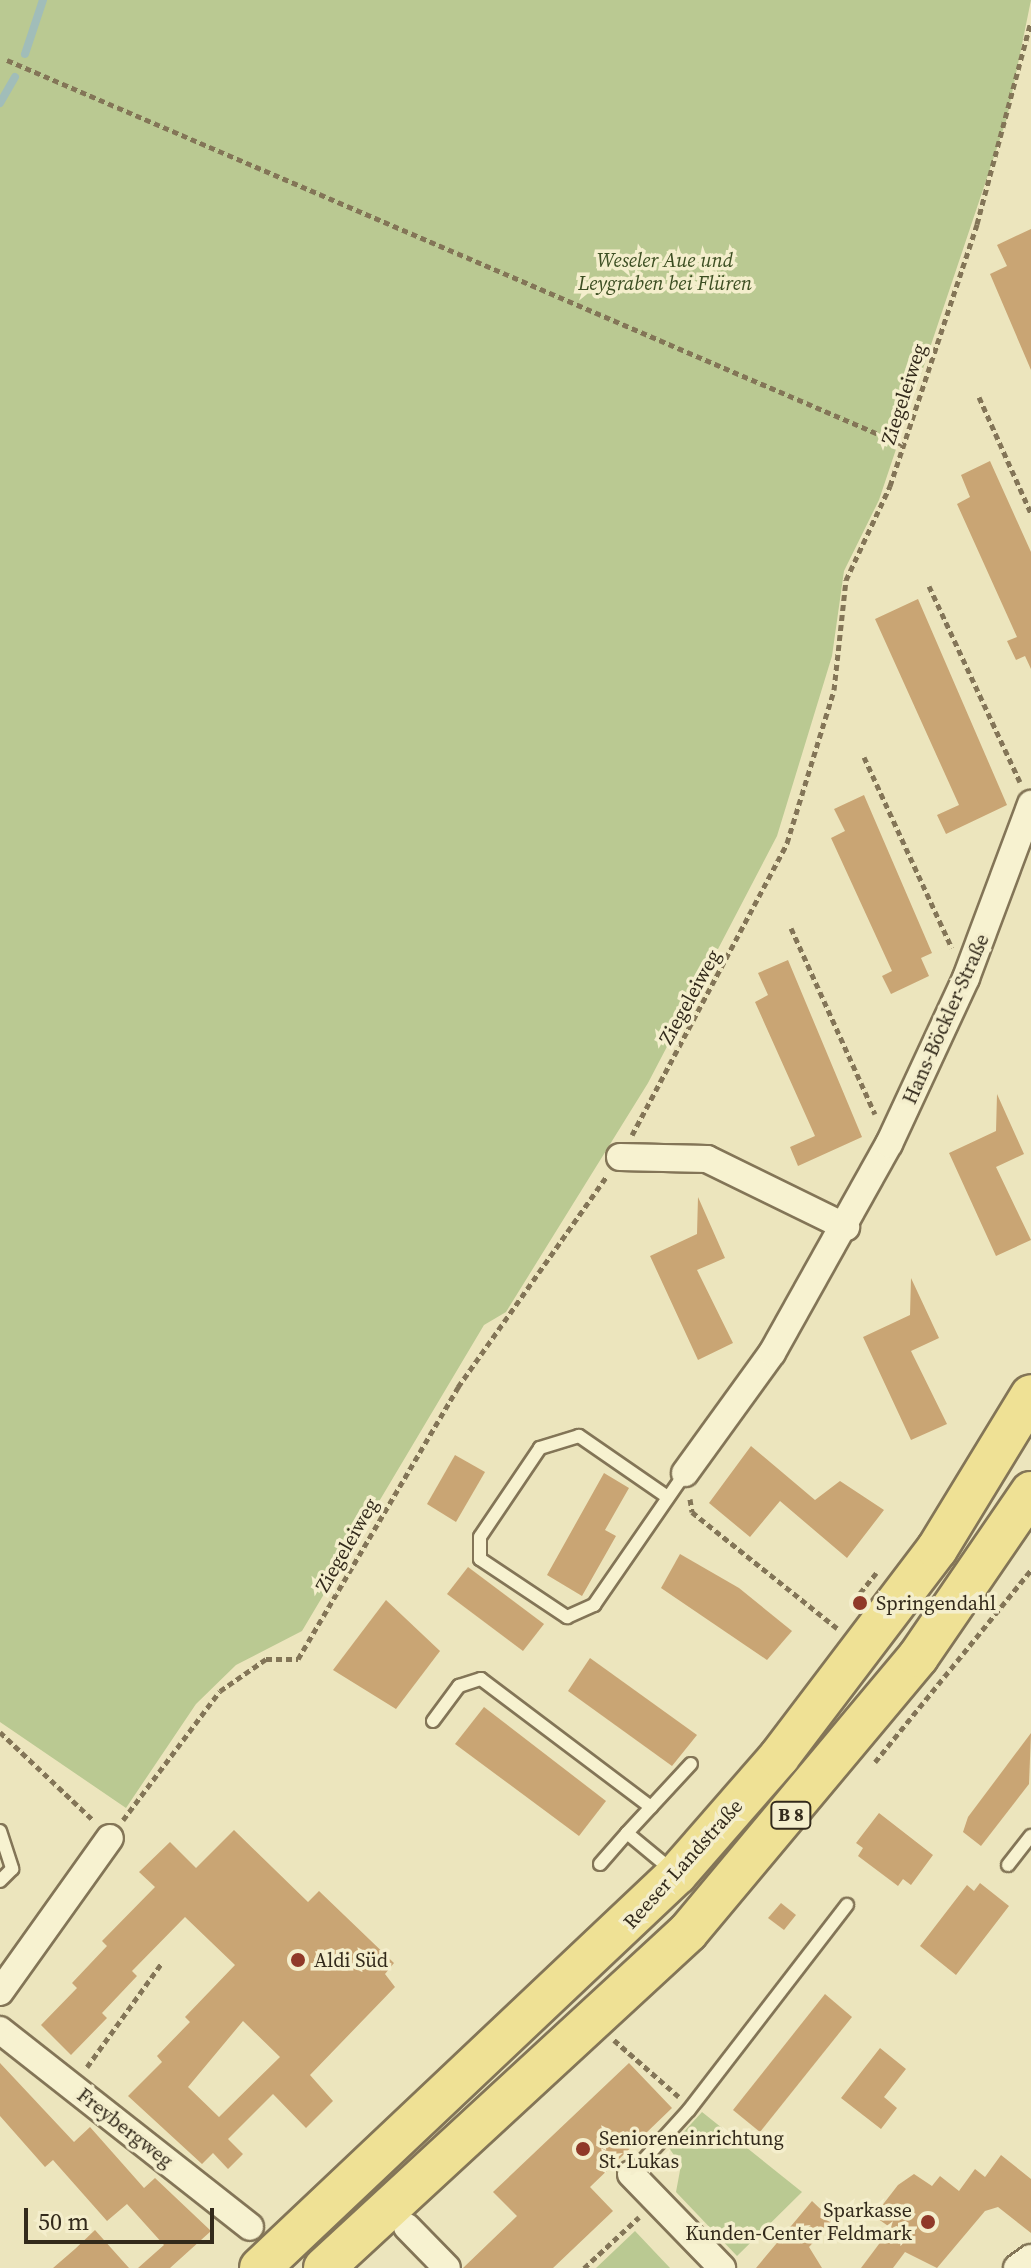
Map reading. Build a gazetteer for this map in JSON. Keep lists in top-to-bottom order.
{
  "streets": {
    "main road": ["B 8", "Reeser Landstraße"],
    "street": ["Hans-Böckler-Straße", "Freybergweg"],
    "path": ["Ziegeleiweg"]
  },
  "parks": ["Weseler Aue und Leygraben bei Flüren"],
  "places": [
    "Springendahl",
    "Aldi Süd",
    "Senioreneinrichtung St. Lukas",
    "Sparkasse Kunden-Center Feldmark"
  ],
  "scale_bar": "50 m"
}
